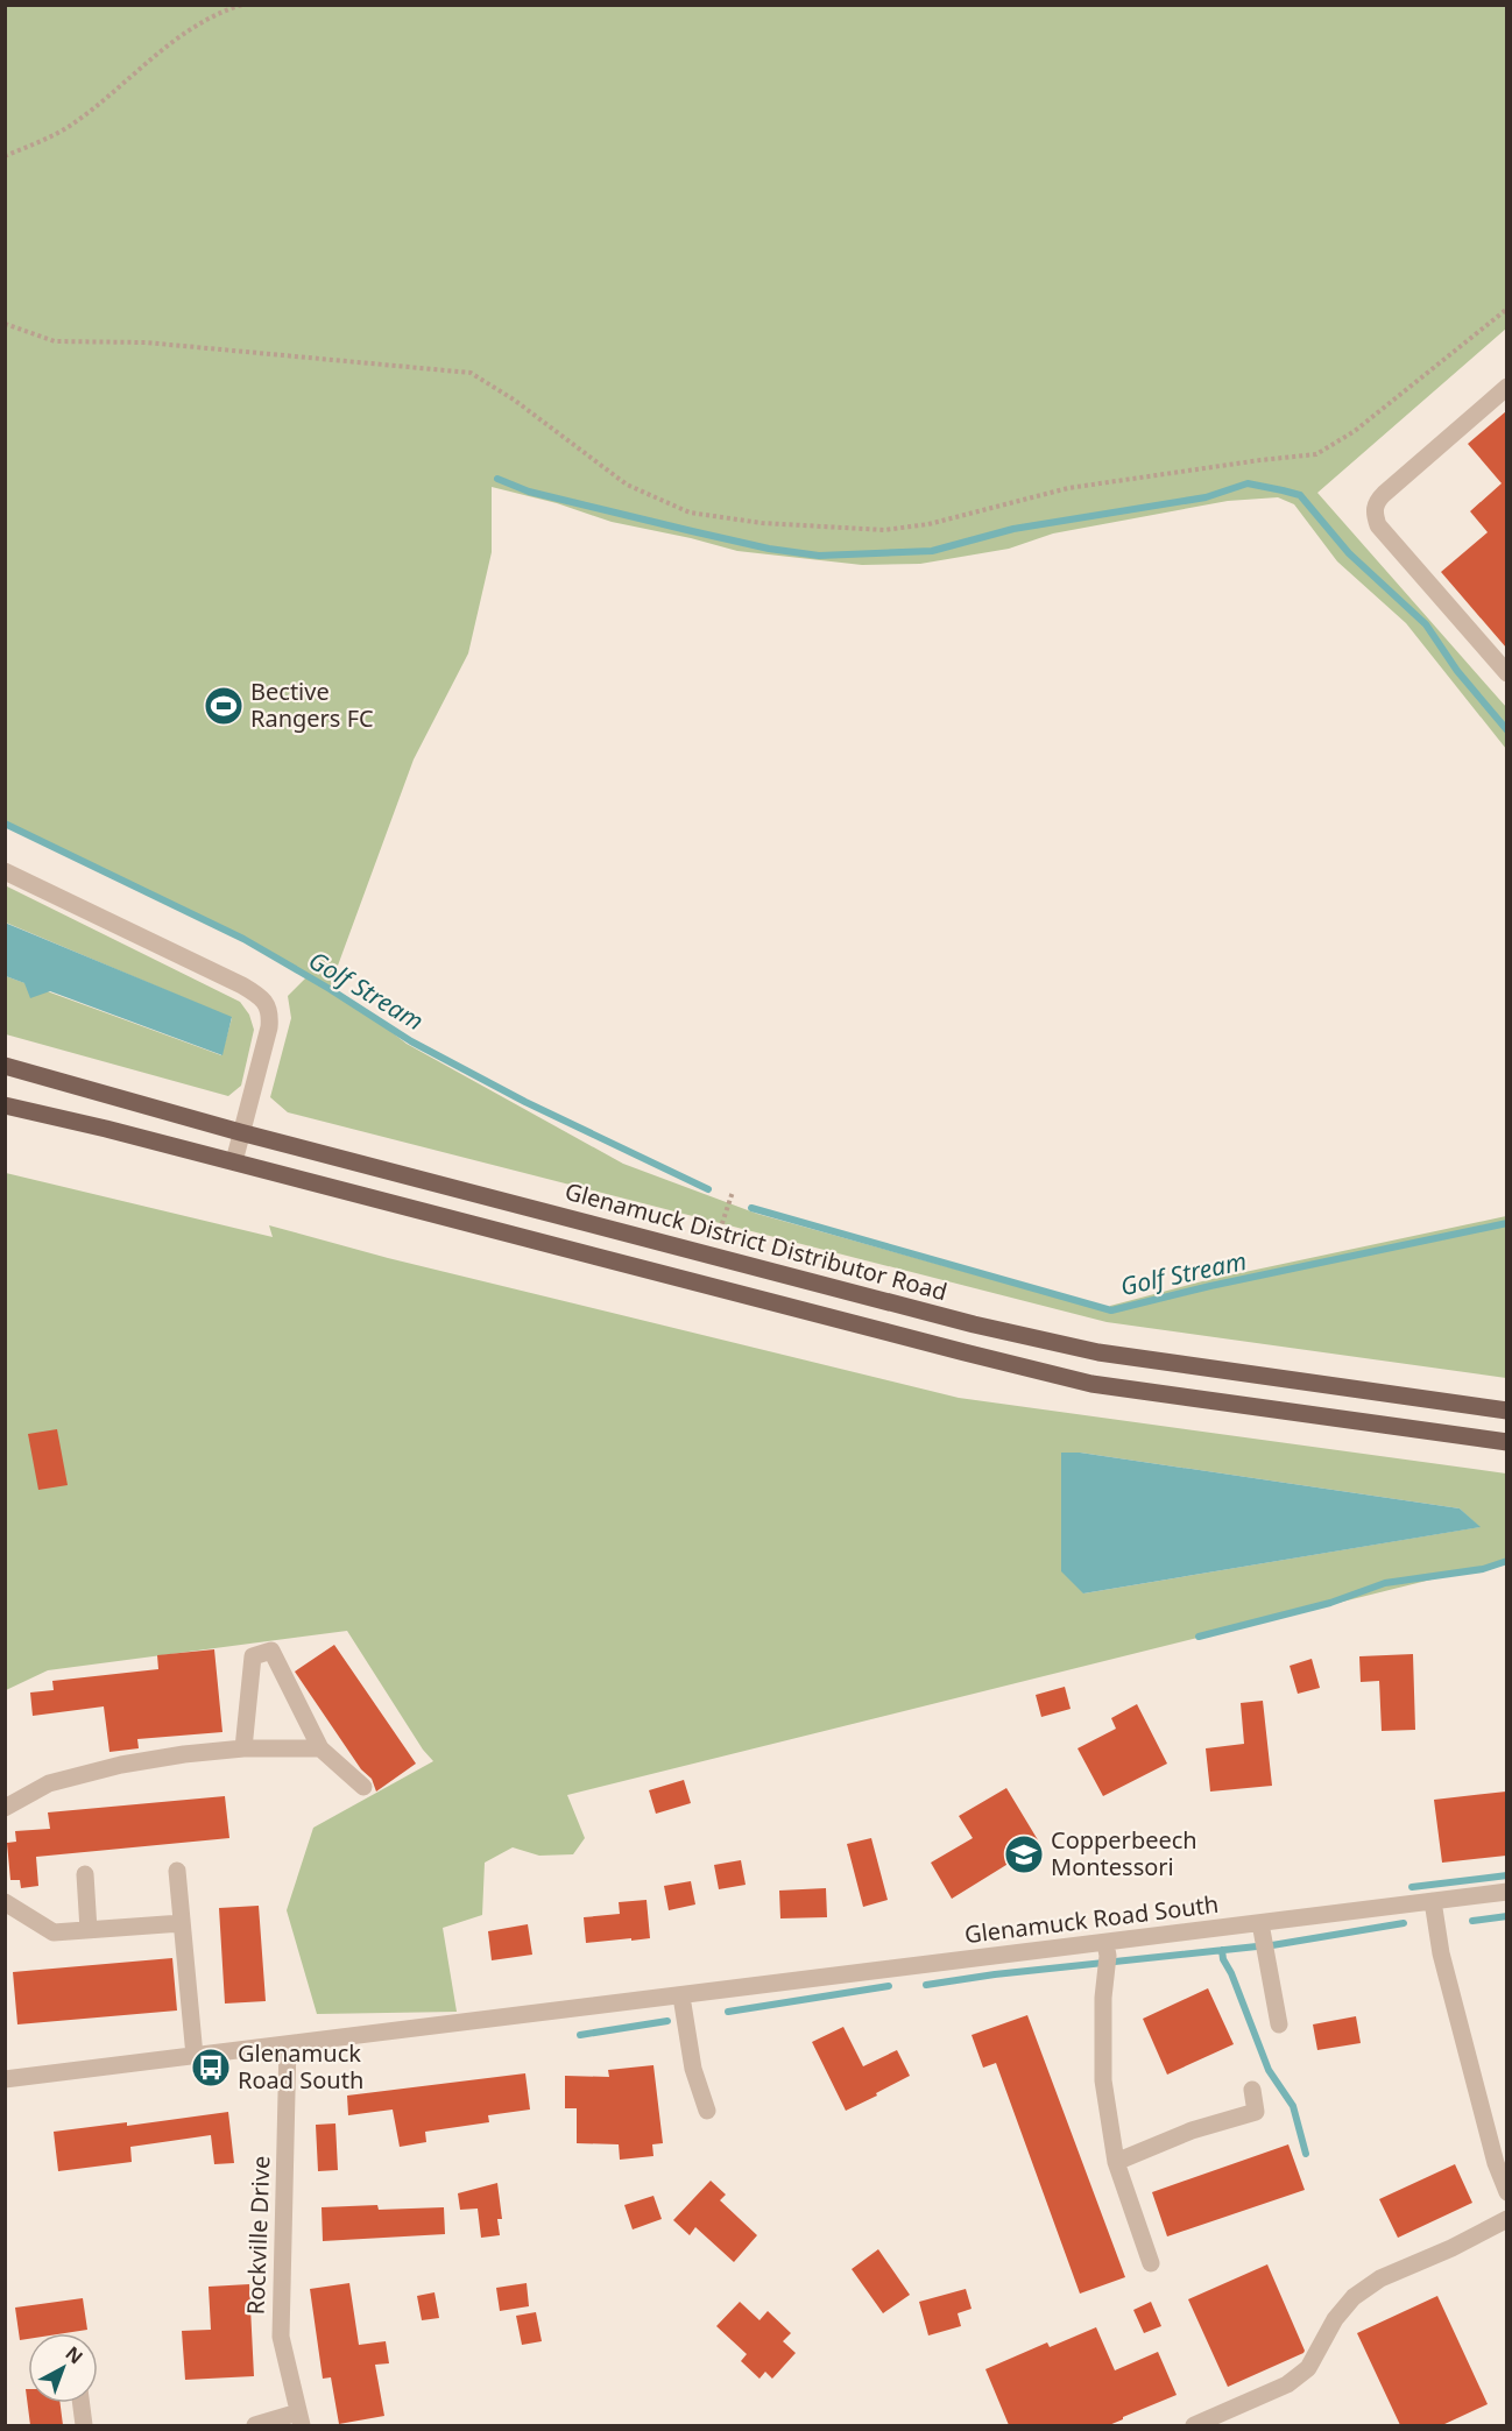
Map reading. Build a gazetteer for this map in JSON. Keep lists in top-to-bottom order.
{
  "streets": {
    "main road": ["Glenamuck District Distributor Road"],
    "street": ["Glenamuck Road South", "Rockville Drive"]
  },
  "crossings": [
    ["Glenamuck Road South", "Rockville Drive"]
  ],
  "water": ["Golf Stream"],
  "places": {
    "sports": ["Bective Rangers FC"],
    "school or university": ["Copperbeech Montessori"],
    "bus stop": ["Glenamuck Road South"]
  },
  "north": "top right"
}
